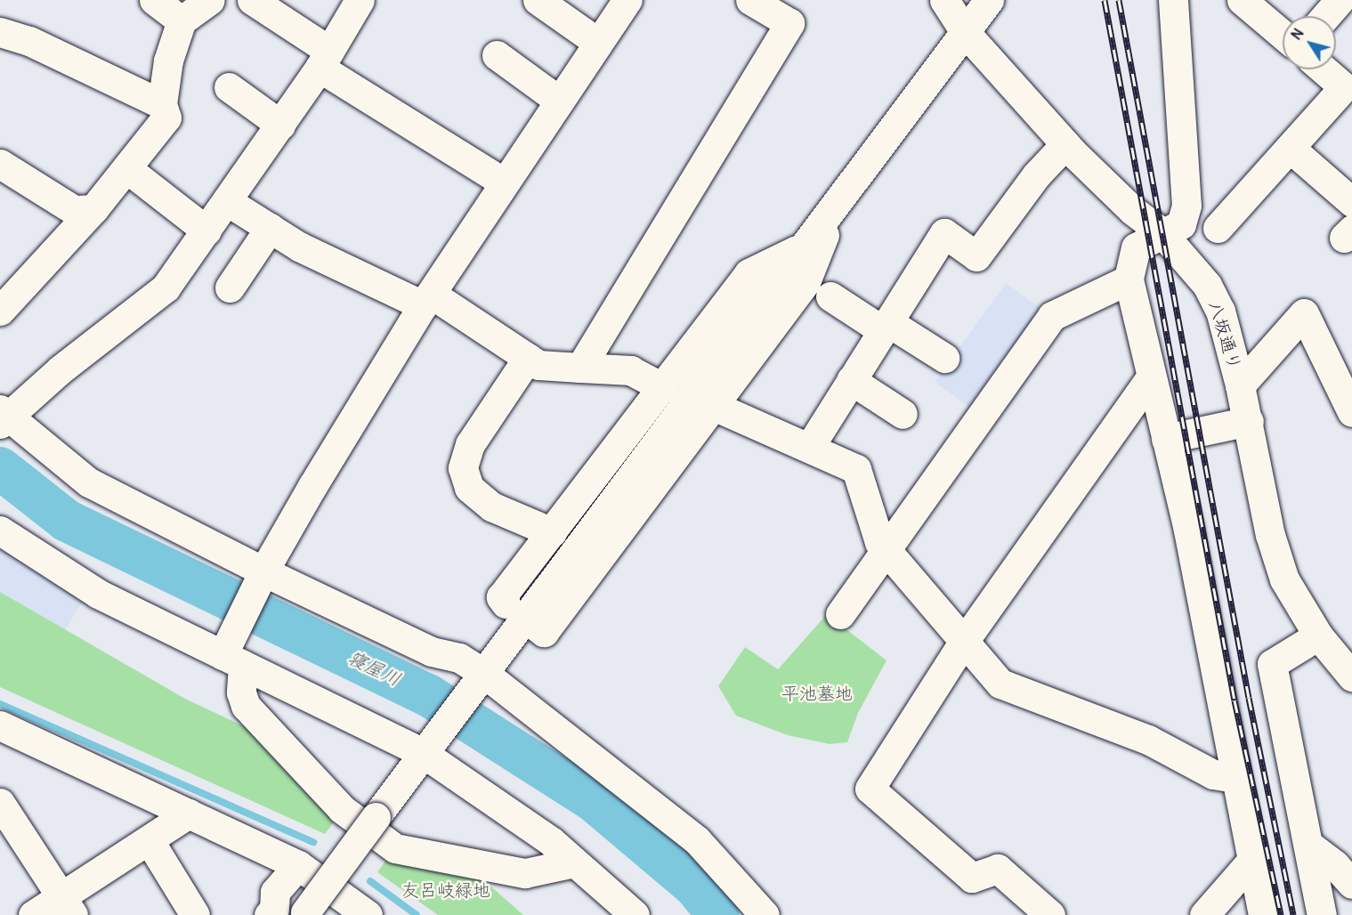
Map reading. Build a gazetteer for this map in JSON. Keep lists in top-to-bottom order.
{
  "streets": {
    "street": ["八坂通り"]
  },
  "water": ["寝屋川"],
  "parks": ["平池墓地", "友呂岐緑地"],
  "north": "top left"
}
